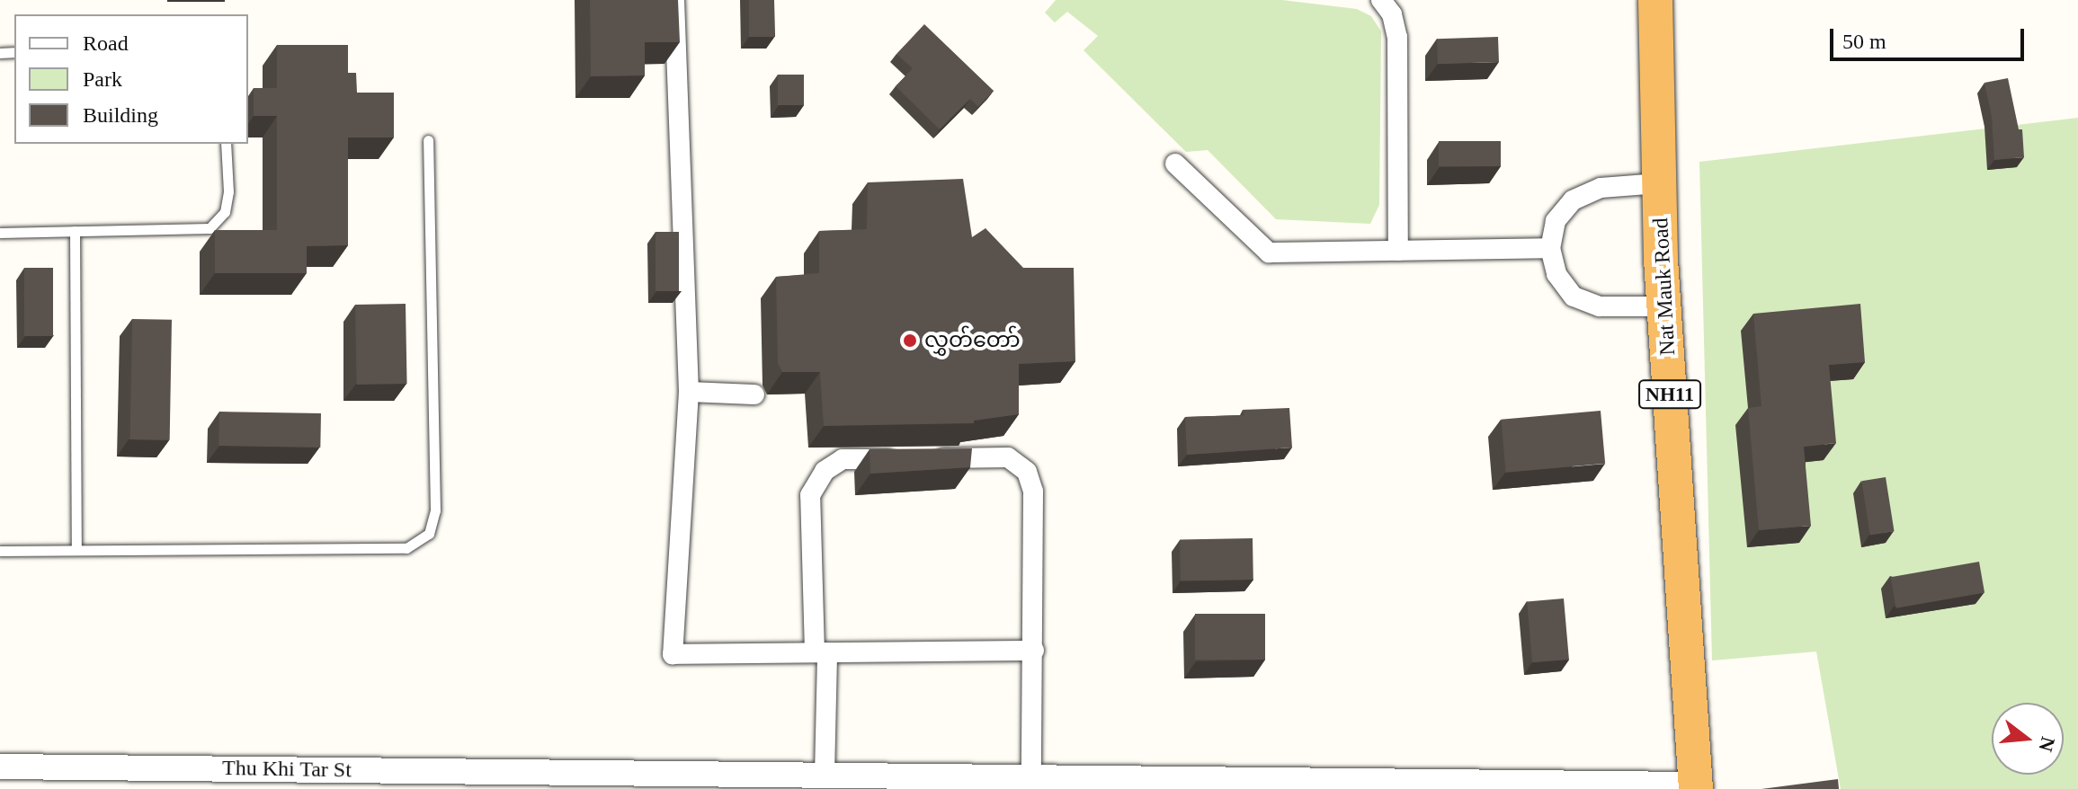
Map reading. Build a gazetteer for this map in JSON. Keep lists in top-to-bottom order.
{
  "streets": {
    "highway": ["Nat Mauk Road", "NH11"],
    "street": ["Thu Khi Tar St"]
  },
  "crossings": [
    ["Nat Mauk Road", "Thu Khi Tar St"]
  ],
  "places": ["လွှတ်တော်"],
  "legend": ["Road", "Park", "Building"],
  "scale_bar": "50 m",
  "north": "right"
}
